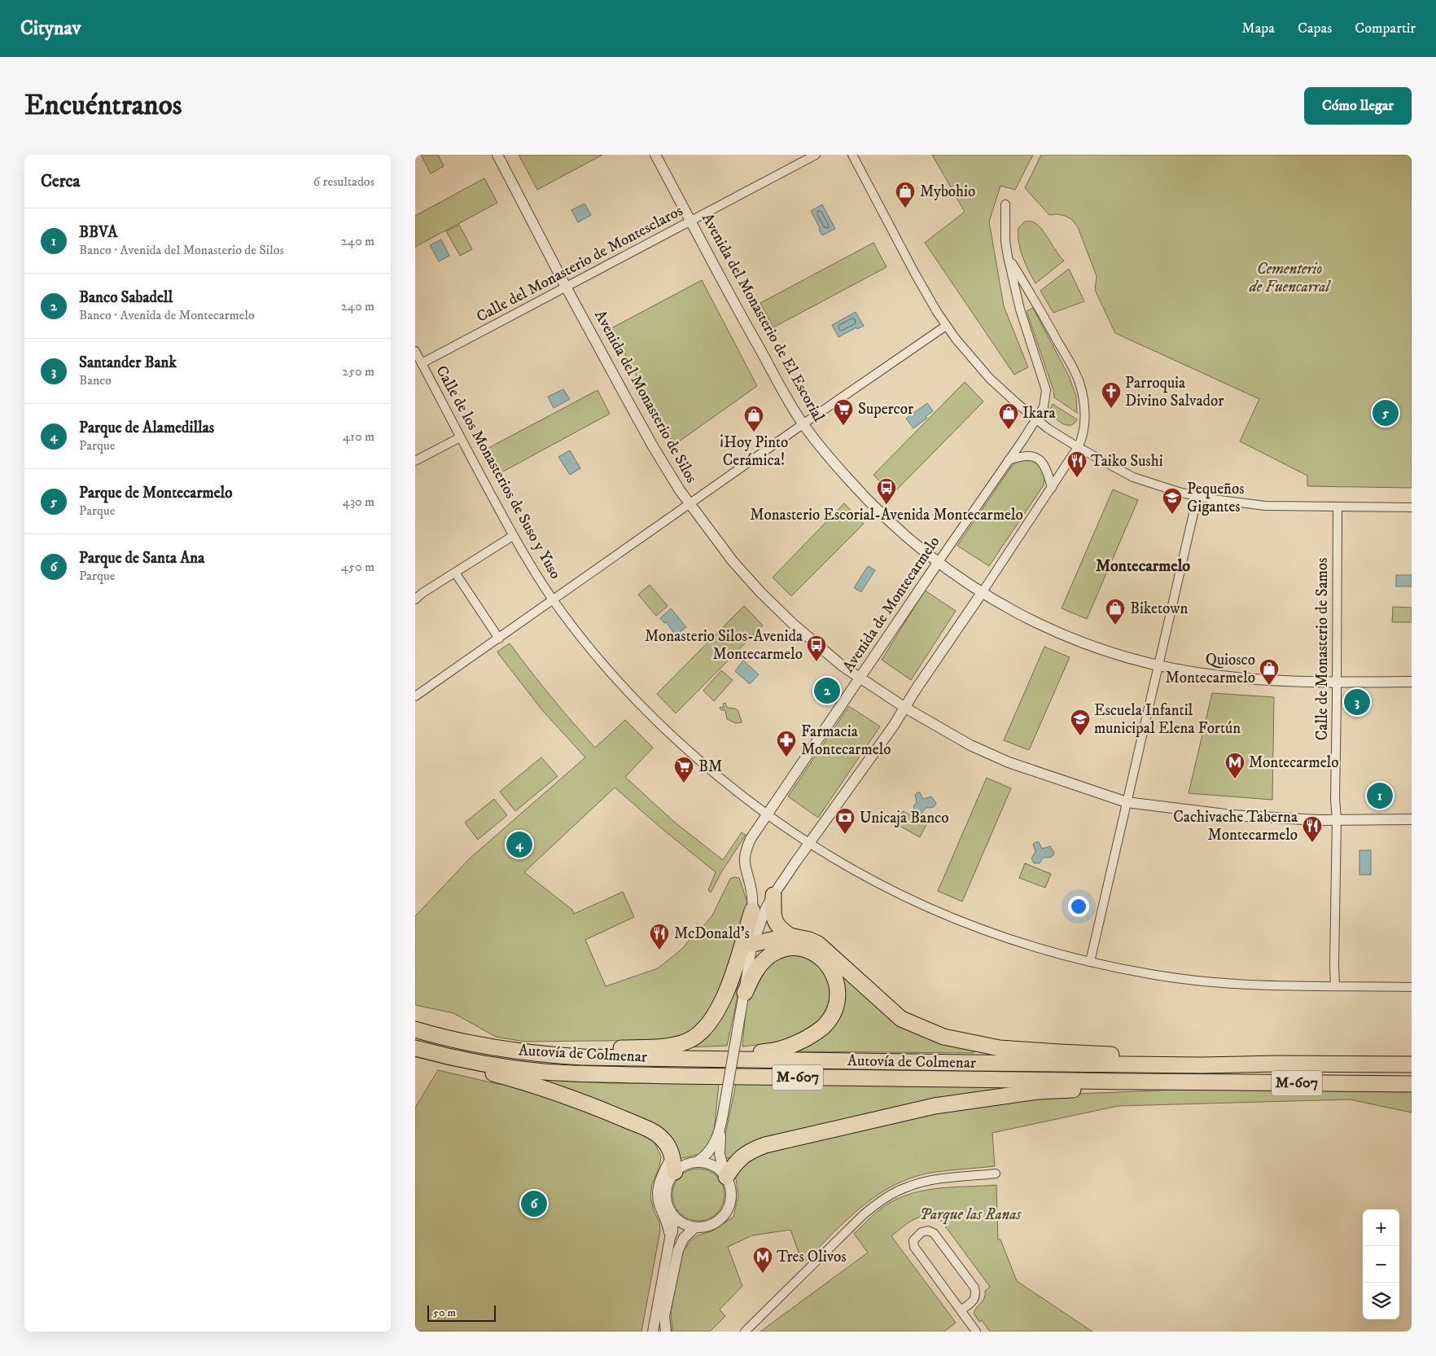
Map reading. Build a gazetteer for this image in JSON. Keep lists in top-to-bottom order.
{
  "streets": {
    "highway": ["Autovía de Colmenar", "M-607"],
    "street": [
      "Calle del Monasterio de Montesclaros",
      "Avenida del Monasterio de El Escorial",
      "Avenida del Monasterio de Silos",
      "Calle de los Monasterios de Suso y Yuso",
      "Avenida de Montecarmelo",
      "Calle de Monasterio de Samos"
    ]
  },
  "crossings": [
    ["Calle del Monasterio de Montesclaros", "Avenida del Monasterio de El Escorial"],
    ["Calle del Monasterio de Montesclaros", "Avenida del Monasterio de Silos"],
    ["Calle del Monasterio de Montesclaros", "Calle de los Monasterios de Suso y Yuso"],
    ["Avenida del Monasterio de El Escorial", "Avenida de Montecarmelo"],
    ["Avenida del Monasterio de El Escorial", "Calle de Monasterio de Samos"],
    ["Avenida del Monasterio de Silos", "Avenida de Montecarmelo"],
    ["Avenida del Monasterio de Silos", "Calle de Monasterio de Samos"],
    ["Calle de los Monasterios de Suso y Yuso", "Avenida de Montecarmelo"],
    ["Calle de los Monasterios de Suso y Yuso", "Calle de Monasterio de Samos"]
  ],
  "districts": ["Montecarmelo"],
  "parks": ["Cementerio de Fuencarral", "Parque las Ranas"],
  "places": {
    "shop": [
      "Mybohio",
      "Ikara",
      "¡Hoy Pinto Cerámica!",
      "Biketown",
      "Quiosco Montecarmelo"
    ],
    "church": ["Parroquia Divino Salvador"],
    "supermarket": ["Supercor", "BM"],
    "restaurant": ["Taiko Sushi", "Cachivache Taberna Montecarmelo", "McDonald's"],
    "bus stop": ["Monasterio Escorial-Avenida Montecarmelo", "Monasterio Silos-Avenida Montecarmelo"],
    "school or university": ["Pequeños Gigantes", "Escuela Infantil municipal Elena Fortún"],
    "pharmacy": ["Farmacia Montecarmelo"],
    "metro station": ["Montecarmelo", "Tres Olivos"],
    "bank": ["Unicaja Banco"]
  },
  "scale_bar": "50 m",
  "page": {
    "header": "Citynav",
    "nav": ["Mapa", "Capas", "Compartir"],
    "buttons": "Cómo llegar",
    "title": "Encuéntranos",
    "heading": ["Cerca", "6 resultados"],
    "list": [
      {
        "mark": "1",
        "name": "BBVA",
        "note": "Banco · Avenida del Monasterio de Silos",
        "value": "240 m"
      },
      {
        "mark": "2",
        "name": "Banco Sabadell",
        "note": "Banco · Avenida de Montecarmelo",
        "value": "240 m"
      },
      {
        "mark": "3",
        "name": "Santander Bank",
        "note": "Banco",
        "value": "250 m"
      },
      {
        "mark": "4",
        "name": "Parque de Alamedillas",
        "note": "Parque",
        "value": "410 m"
      },
      {
        "mark": "5",
        "name": "Parque de Montecarmelo",
        "note": "Parque",
        "value": "430 m"
      },
      {
        "mark": "6",
        "name": "Parque de Santa Ana",
        "note": "Parque",
        "value": "450 m"
      }
    ],
    "pins": [
      "5",
      "2",
      "3",
      "1",
      "4",
      "6"
    ],
    "map_buttons": ["+", "−"],
    "scale": "50 m"
  }
}
